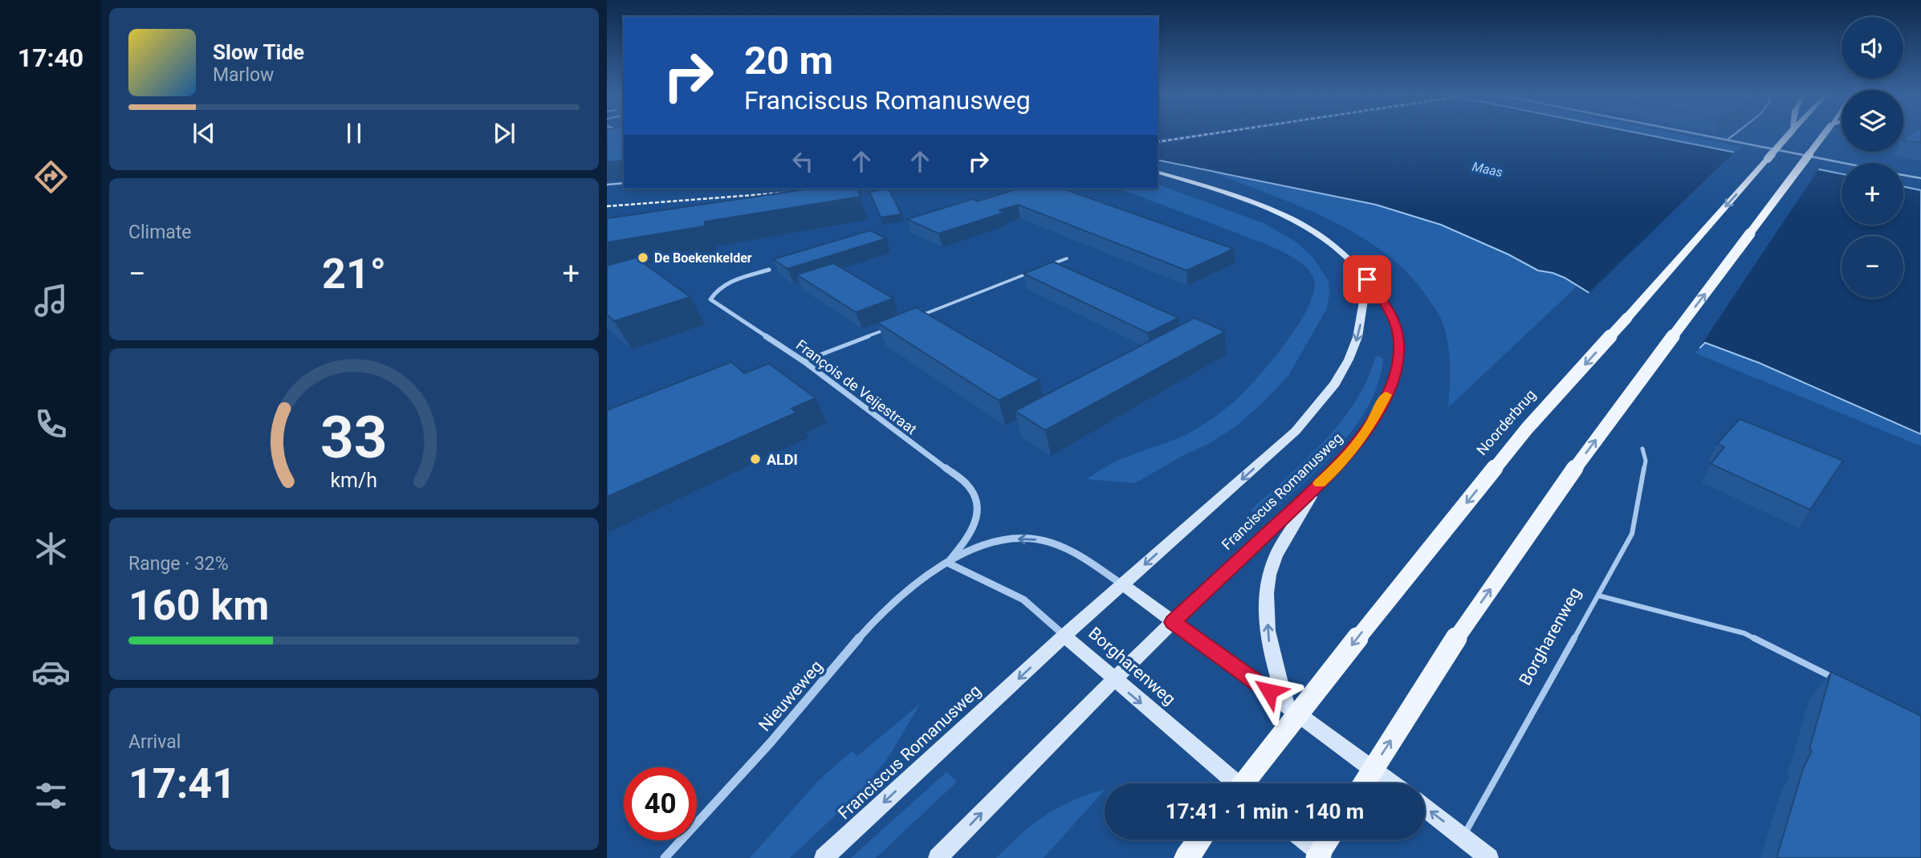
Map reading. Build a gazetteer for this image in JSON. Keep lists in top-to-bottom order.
{
  "streets": {
    "main road": ["Noorderbrug"],
    "street": [
      "François de Veijestraat",
      "Franciscus Romanusweg",
      "Borgharenweg",
      "Nieuweweg"
    ]
  },
  "crossings": [
    ["François de Veijestraat", "Nieuweweg"],
    ["Franciscus Romanusweg", "Borgharenweg"],
    ["Franciscus Romanusweg", "Nieuweweg"]
  ],
  "water": ["Maas"],
  "places": ["De Boekenkelder", "ALDI"],
  "page": {
    "tabs": "17:40",
    "map_buttons": ["+", "−"],
    "turn": ["20 m", "Franciscus Romanusweg"],
    "song": ["Slow Tide", "Marlow"],
    "tile": [
      "Climate",
      ["Range · 32%", "160 km"],
      ["Arrival", "17:41"]
    ],
    "heat": ["−", "21°", "+"],
    "limit": "40",
    "trip": "17:41 · 1 min · 140 m",
    "gauge": ["33", "km/h"]
  }
}
